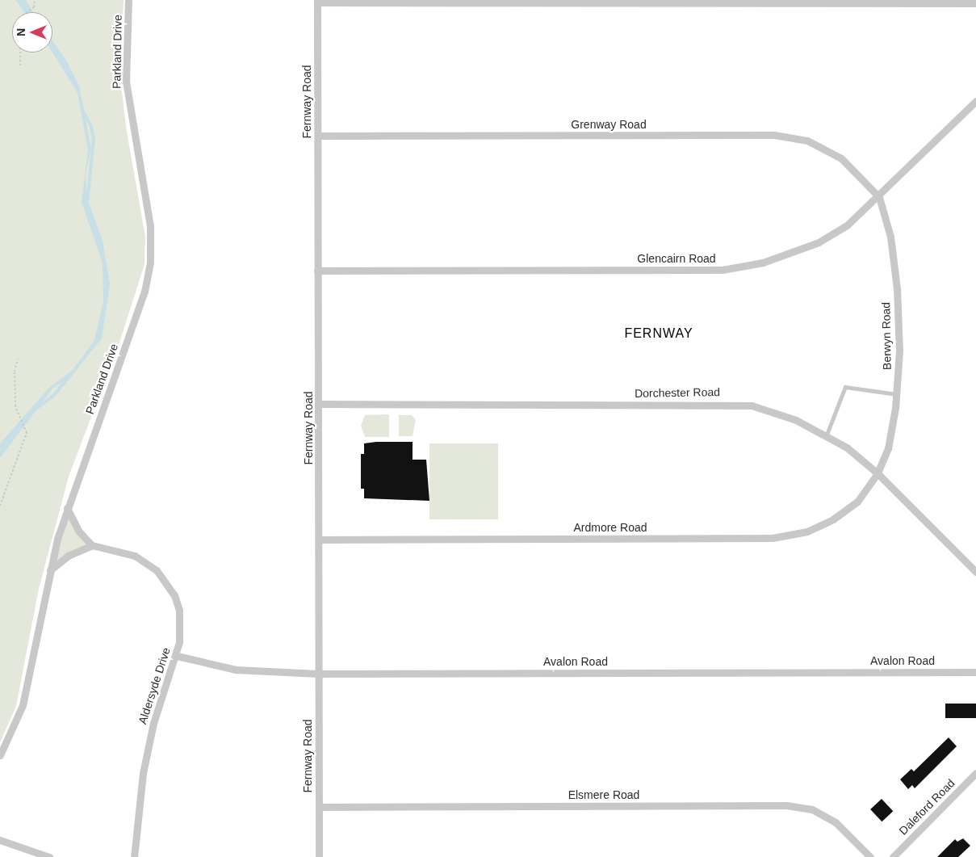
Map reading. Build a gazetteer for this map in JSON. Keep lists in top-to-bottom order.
{
  "streets": {
    "street": [
      "Parkland Drive",
      "Fernway Road",
      "Grenway Road",
      "Glencairn Road",
      "Berwyn Road",
      "Dorchester Road",
      "Ardmore Road",
      "Avalon Road",
      "Aldersyde Drive",
      "Elsmere Road",
      "Daleford Road"
    ]
  },
  "crossings": [
    ["Fernway Road", "Grenway Road"],
    ["Fernway Road", "Glencairn Road"],
    ["Fernway Road", "Dorchester Road"],
    ["Fernway Road", "Ardmore Road"],
    ["Fernway Road", "Avalon Road"],
    ["Fernway Road", "Elsmere Road"],
    ["Grenway Road", "Glencairn Road"],
    ["Grenway Road", "Berwyn Road"],
    ["Glencairn Road", "Berwyn Road"],
    ["Berwyn Road", "Dorchester Road"],
    ["Berwyn Road", "Ardmore Road"],
    ["Dorchester Road", "Ardmore Road"],
    ["Avalon Road", "Aldersyde Drive"]
  ],
  "districts": ["FERNWAY"],
  "north": "left"
}
